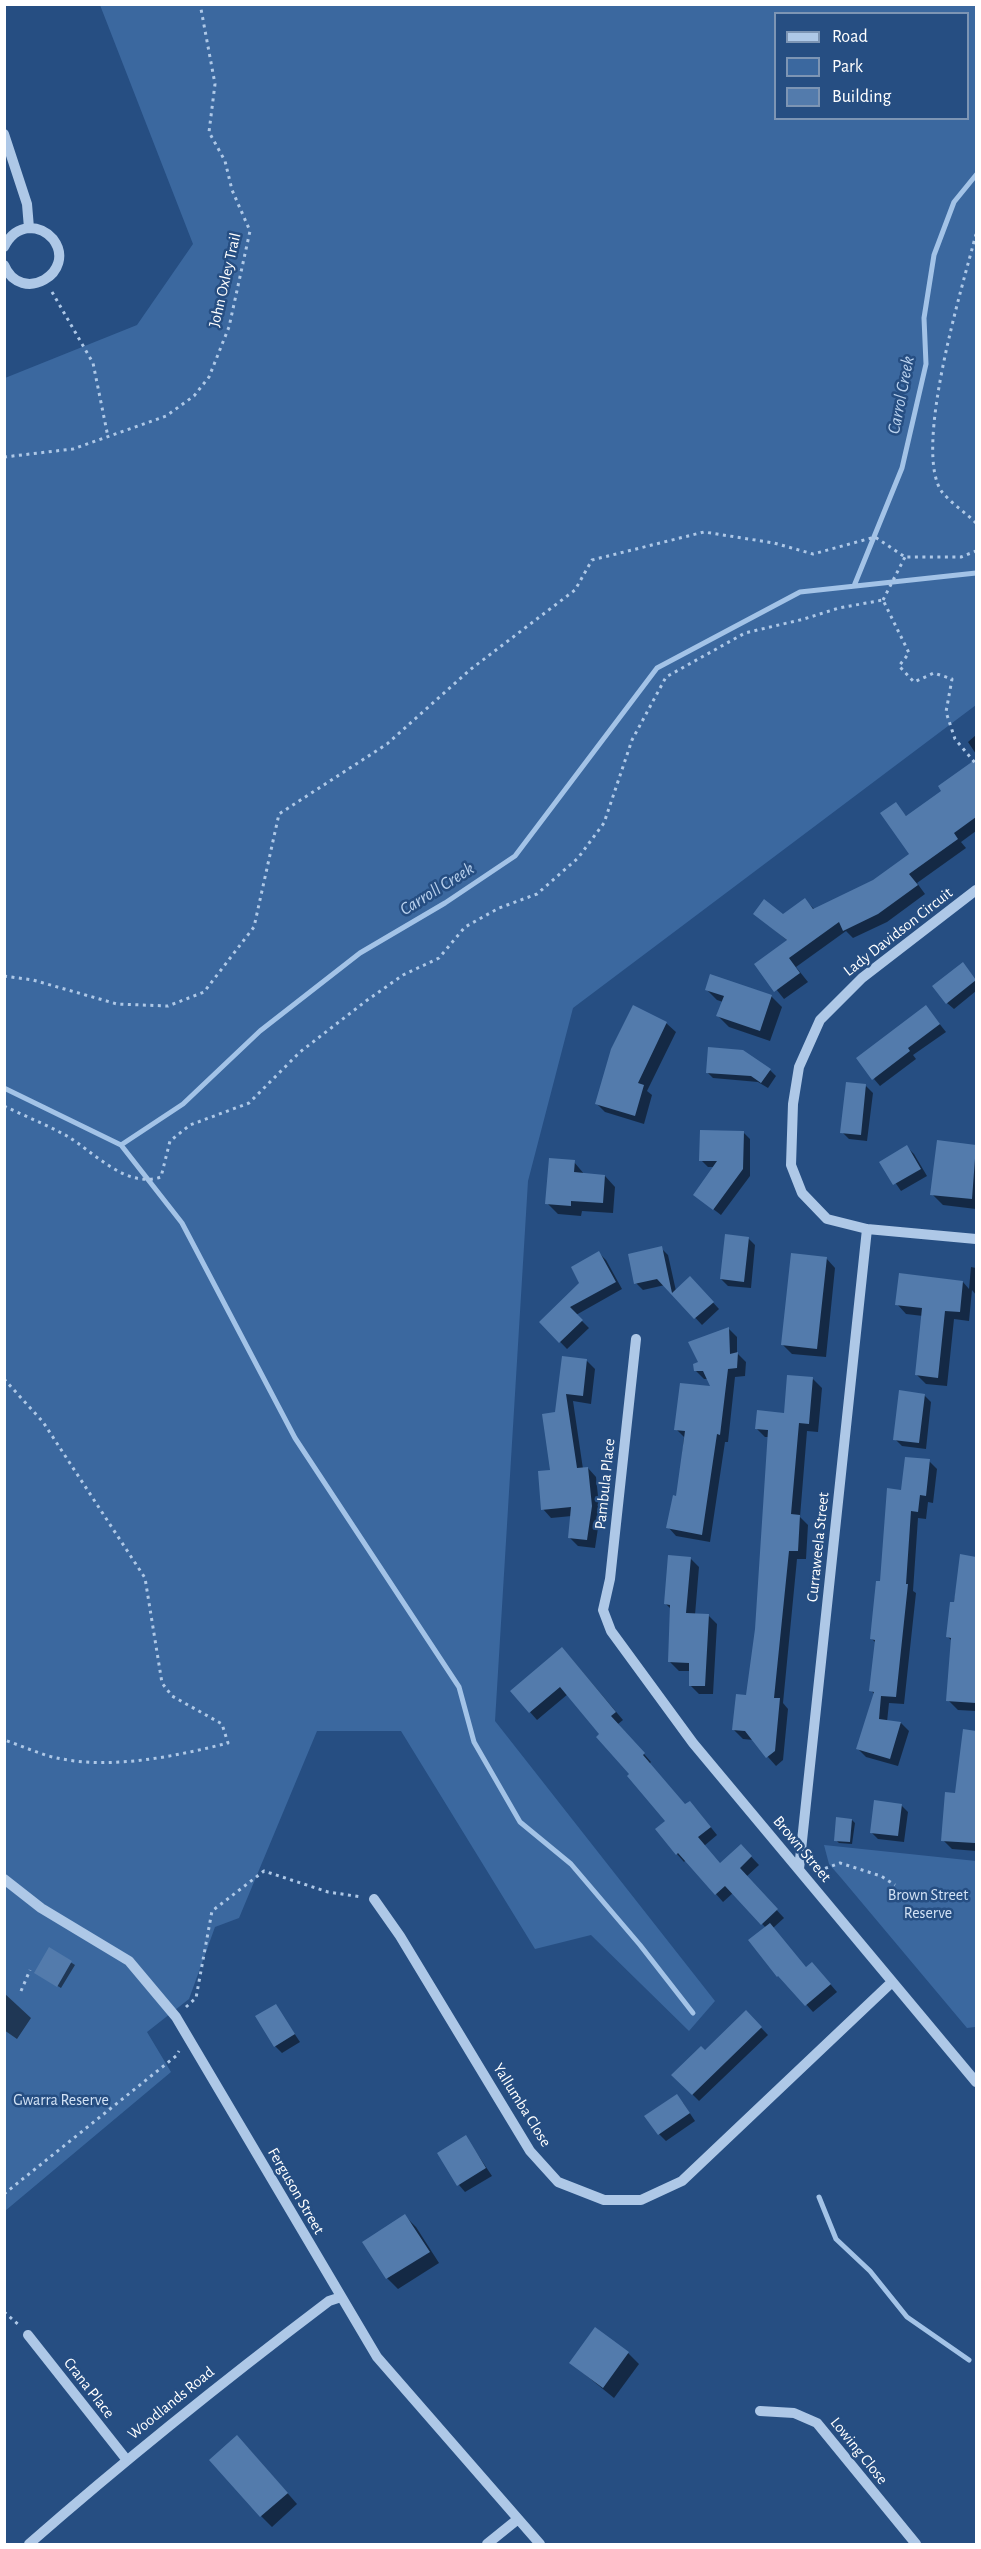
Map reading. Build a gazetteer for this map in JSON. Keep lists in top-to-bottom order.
{
  "streets": {
    "street": [
      "Lady Davidson Circuit",
      "Pambula Place",
      "Curraweela Street",
      "Brown Street",
      "Yallumba Close",
      "Ferguson Street",
      "Crana Place",
      "Woodlands Road",
      "Lowing Close"
    ],
    "path": ["John Oxley Trail"]
  },
  "crossings": [
    ["Lady Davidson Circuit", "Curraweela Street"],
    ["Pambula Place", "Brown Street"],
    ["Curraweela Street", "Brown Street"],
    ["Brown Street", "Yallumba Close"],
    ["Ferguson Street", "Woodlands Road"],
    ["Crana Place", "Woodlands Road"]
  ],
  "water": ["Carrol Creek", "Carroll Creek"],
  "parks": ["Brown Street Reserve", "Gwarra Reserve"],
  "legend": ["Road", "Park", "Building"]
}
